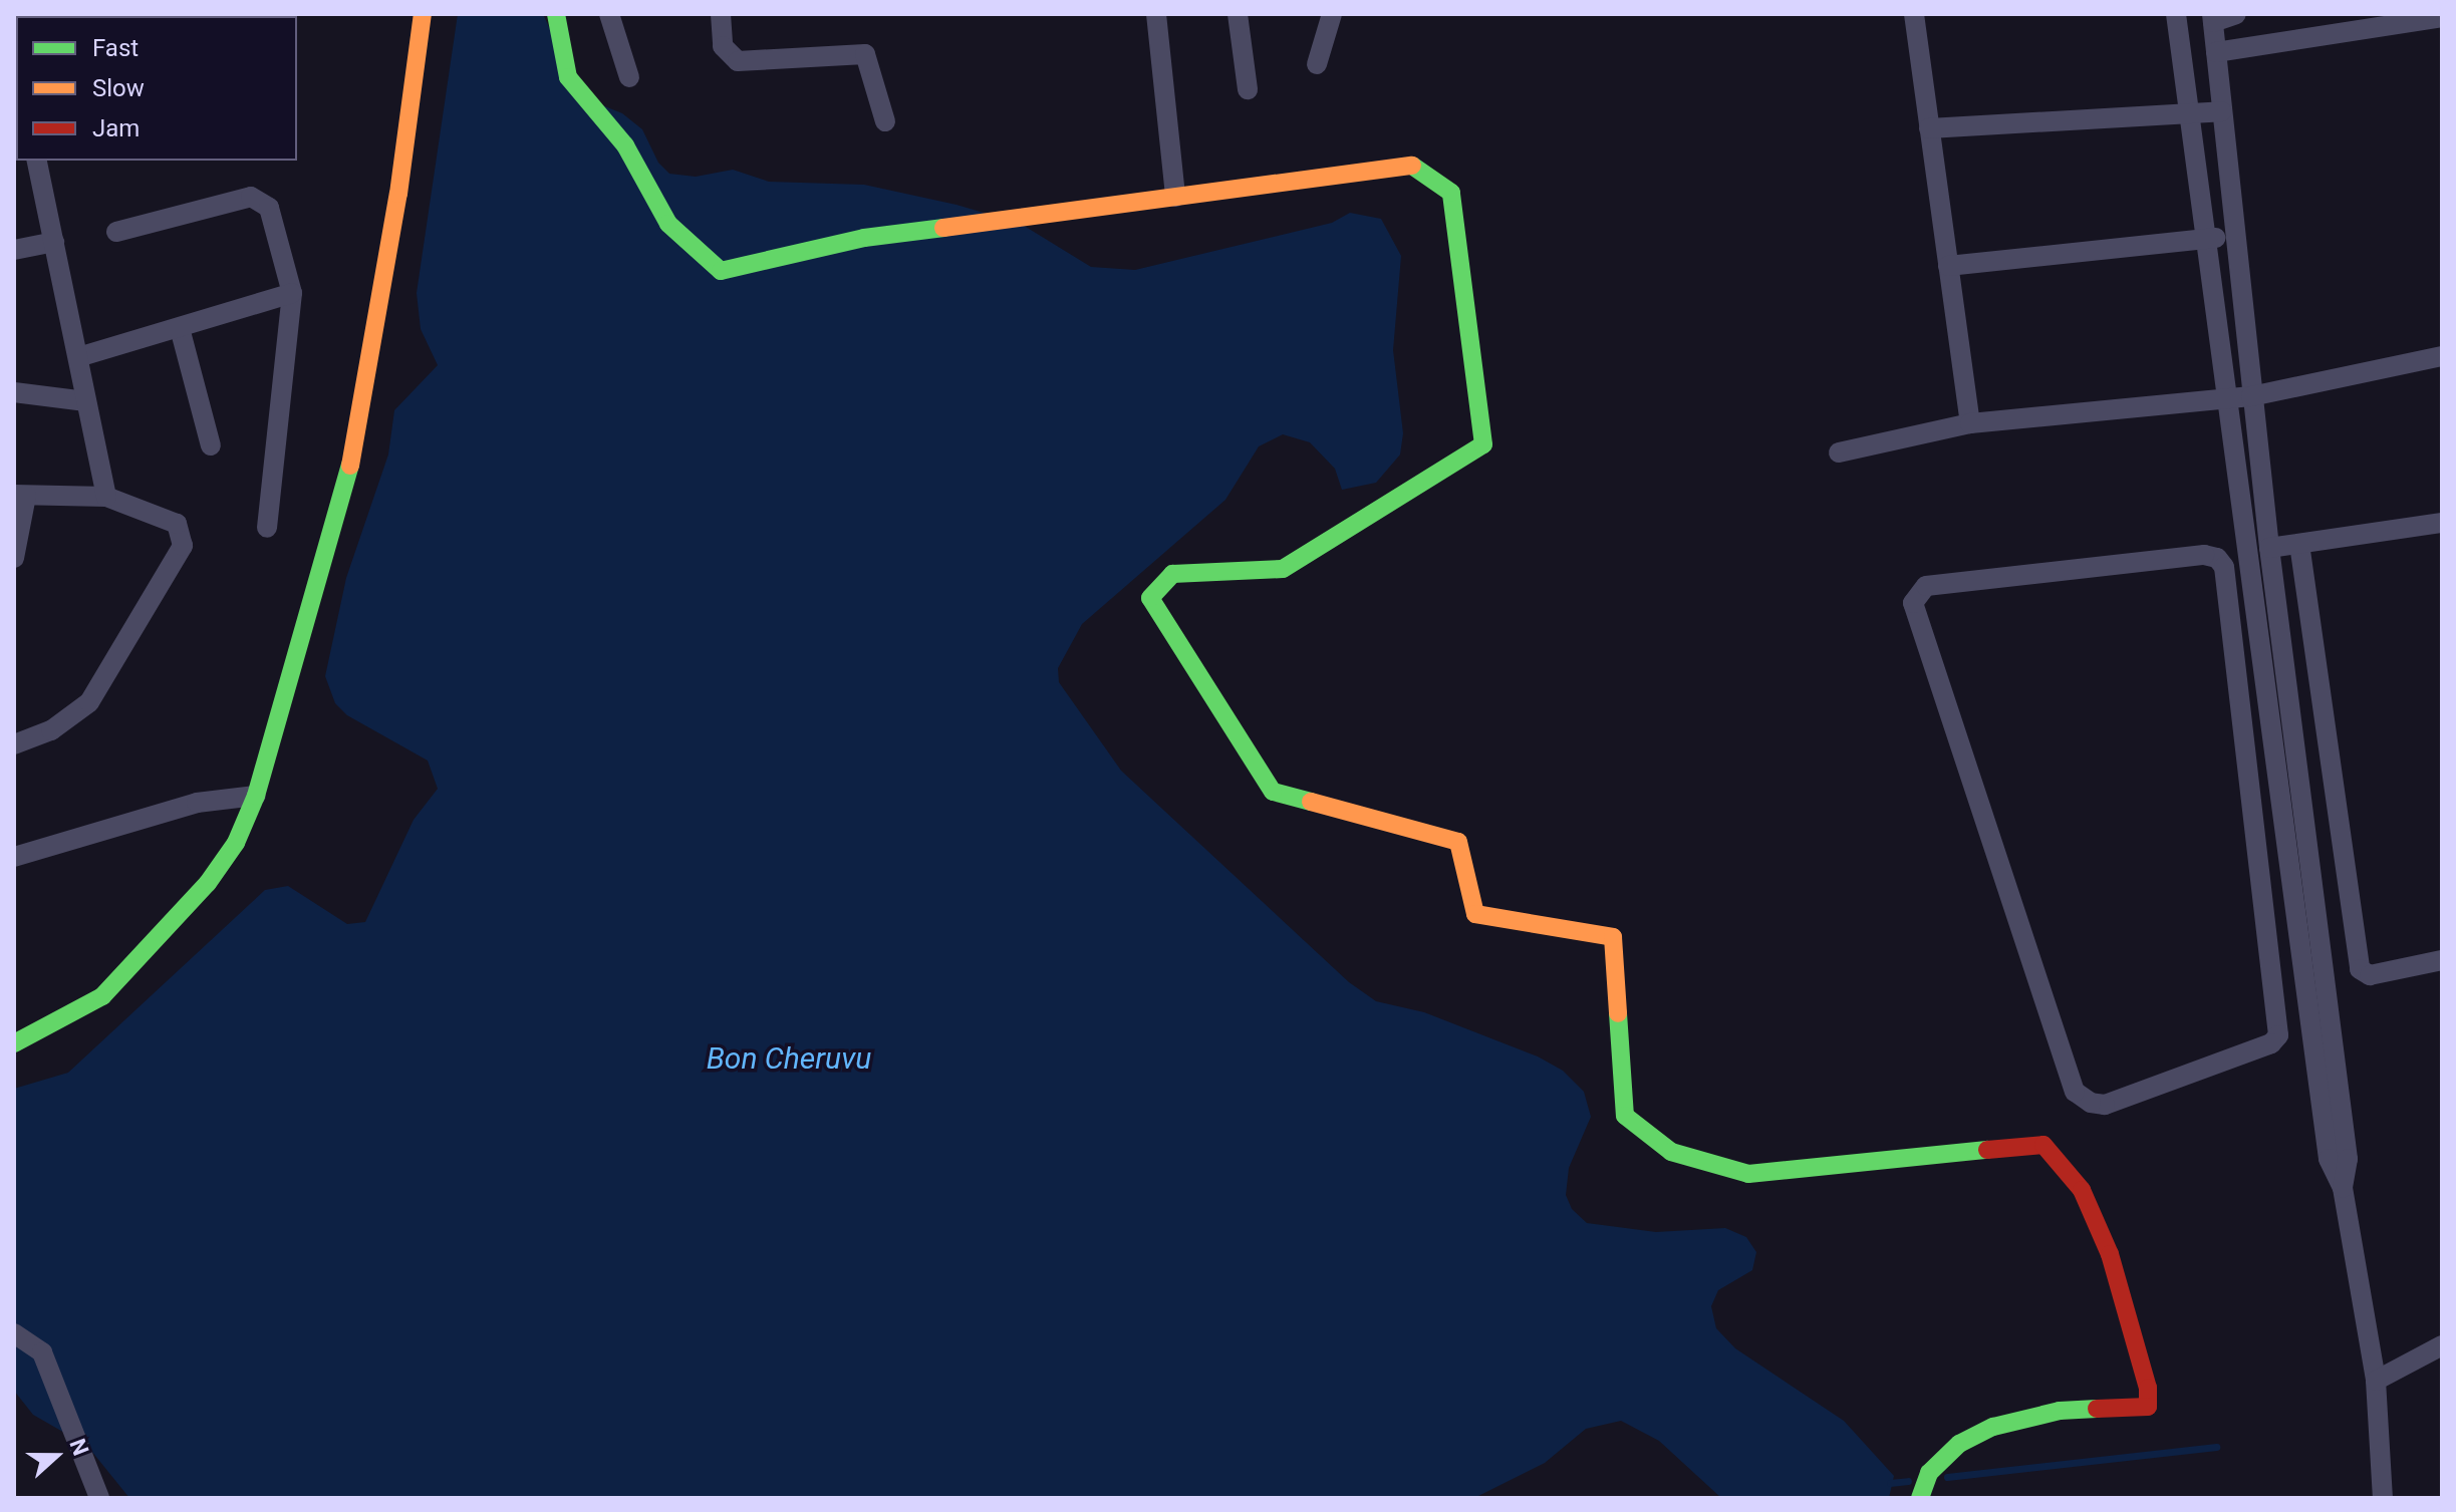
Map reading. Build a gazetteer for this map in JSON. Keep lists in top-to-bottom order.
{
  "water": ["Bon Cheruvu"],
  "legend": ["Fast", "Slow", "Jam"],
  "north": "right"
}
